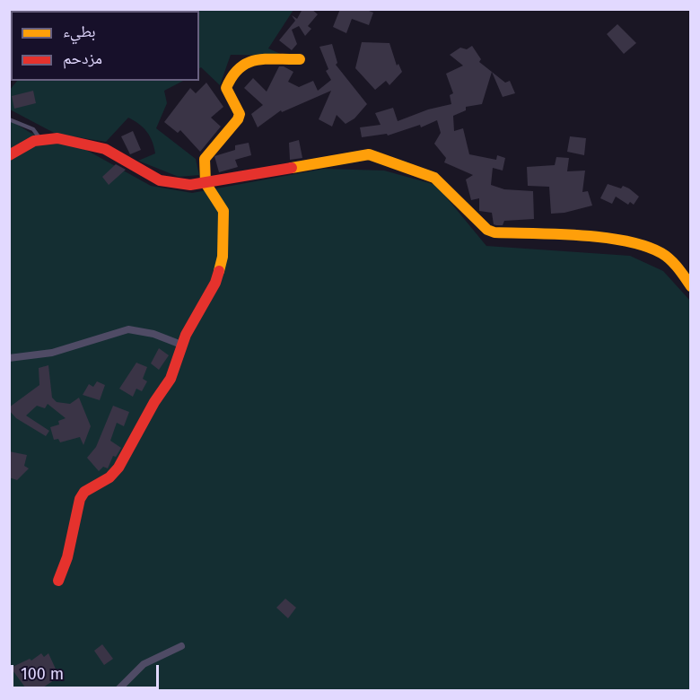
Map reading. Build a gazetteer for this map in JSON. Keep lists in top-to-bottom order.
{
  "legend": ["بطيء", "مزدحم"],
  "scale_bar": "100 m"
}
